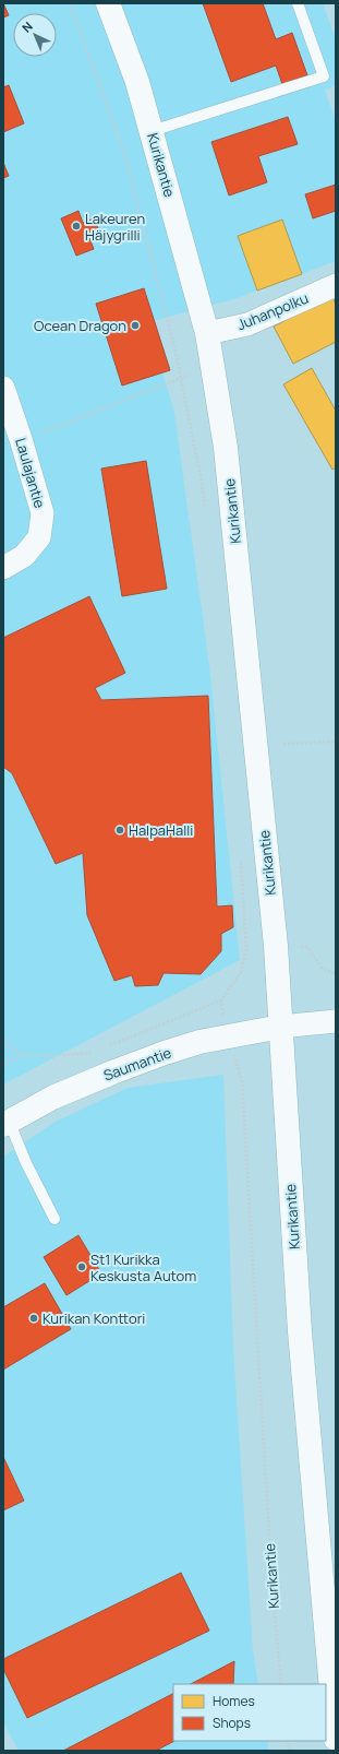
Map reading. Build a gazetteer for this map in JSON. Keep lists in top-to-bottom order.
{
  "streets": {
    "main road": ["Kurikantie", "Saumantie"],
    "street": ["Juhanpolku", "Laulajantie"]
  },
  "crossings": [
    ["Kurikantie", "Juhanpolku"],
    ["Kurikantie", "Saumantie"]
  ],
  "places": [
    "Lakeuren Häjygrilli",
    "Ocean Dragon",
    "HalpaHalli",
    "St1 Kurikka Keskusta Autom",
    "Kurikan Konttori"
  ],
  "legend": ["Homes", "Shops"],
  "north": "top left"
}
